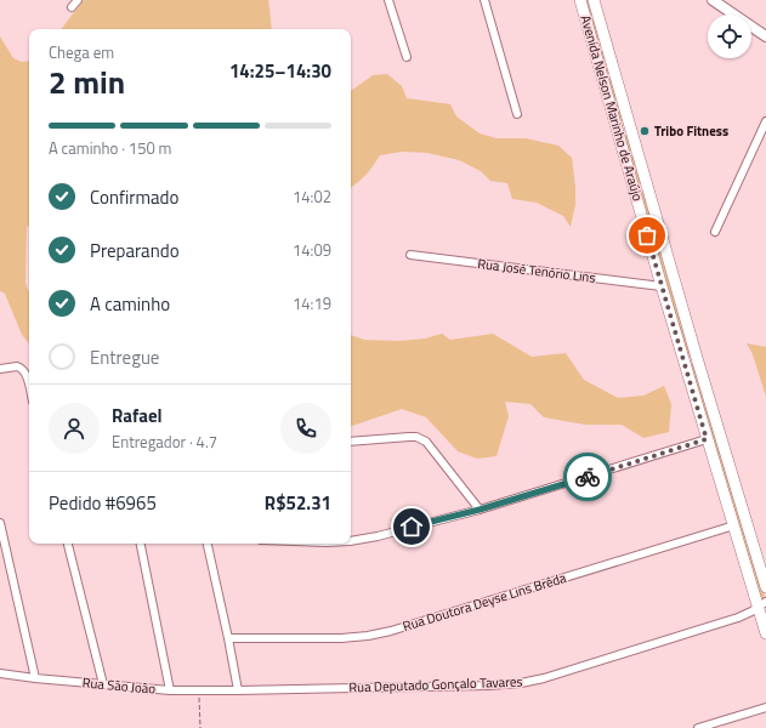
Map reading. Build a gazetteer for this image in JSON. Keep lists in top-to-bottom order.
{
  "streets": {
    "main road": ["Avenida Nelson Marinho de Araújo"],
    "street": [
      "Rua José Tenório Lins",
      "Rua Doutora Deyse Lins Brêda",
      "Rua Deputado Gonçalo Tavares",
      "Rua São João"
    ]
  },
  "crossings": [
    ["Avenida Nelson Marinho de Araújo", "Rua José Tenório Lins"],
    ["Avenida Nelson Marinho de Araújo", "Rua Doutora Deyse Lins Brêda"],
    ["Avenida Nelson Marinho de Araújo", "Rua Deputado Gonçalo Tavares"],
    ["Rua Deputado Gonçalo Tavares", "Rua São João"]
  ],
  "places": ["Tribo Fitness"],
  "page": {
    "heading": ["2 min", "Chega em", "14:25–14:30"],
    "panel": [
      "Rafael",
      "Entregador · 4.7",
      "Pedido #6965",
      "R$52.31"
    ],
    "bar": "A caminho · 150 m",
    "list": [
      ["Confirmado", "14:02"],
      ["Preparando", "14:09"],
      ["A caminho", "14:19"],
      "Entregue"
    ]
  }
}
